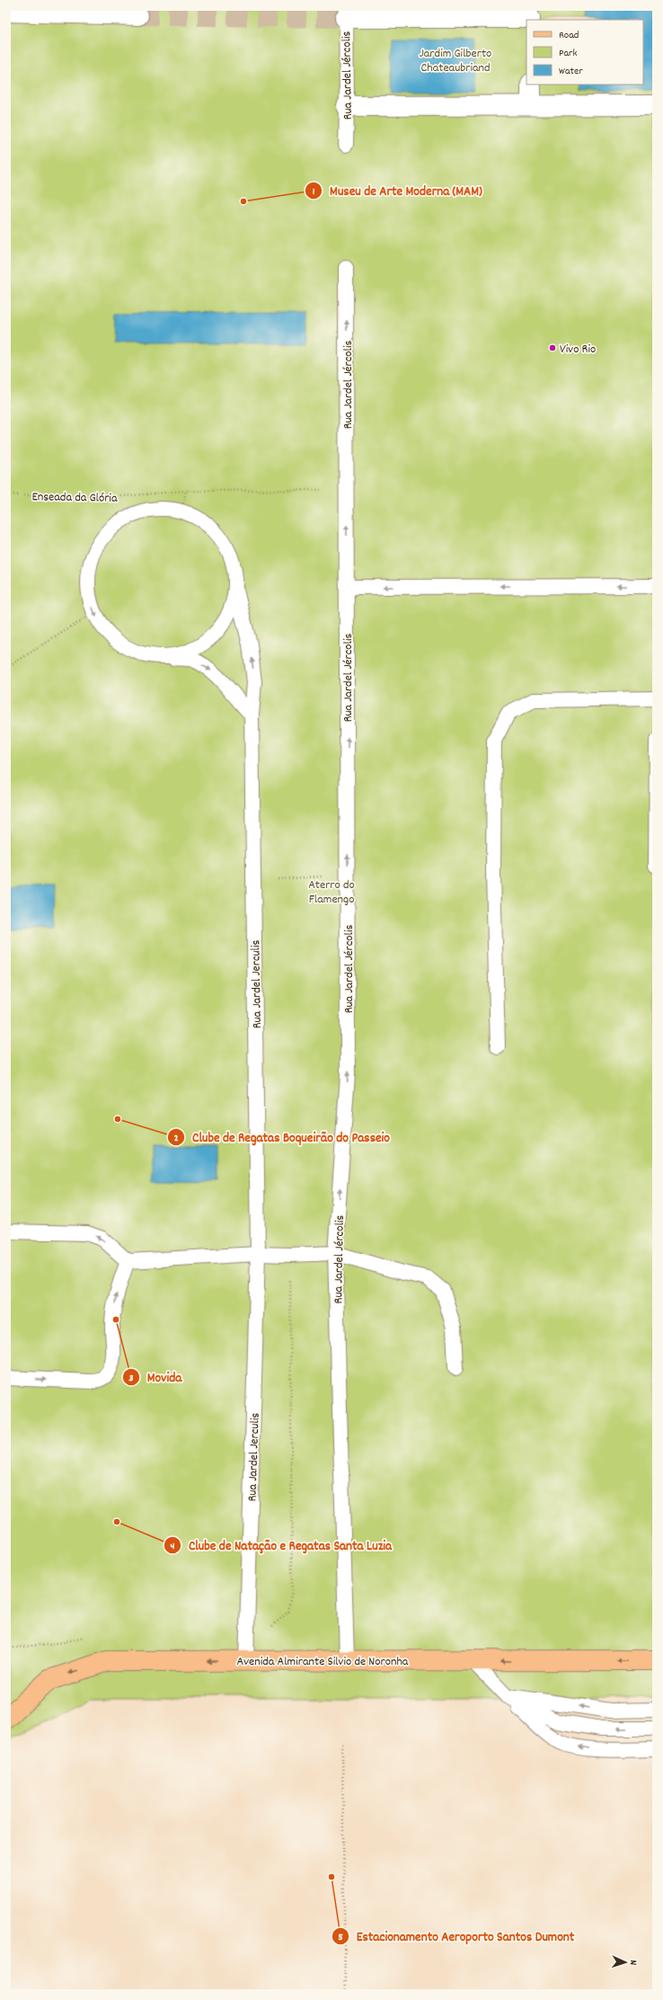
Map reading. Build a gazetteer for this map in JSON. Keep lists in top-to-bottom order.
{
  "streets": {
    "main road": ["Avenida Almirante Silvio de Noronha"],
    "lane": ["Rua Jardel Jércolis", "Enseada da Glória", "Rua Jardel Jerculis"]
  },
  "crossings": [
    ["Rua Jardel Jércolis", "Enseada da Glória"],
    ["Rua Jardel Jércolis", "Avenida Almirante Silvio de Noronha"],
    ["Enseada da Glória", "Rua Jardel Jerculis"],
    ["Rua Jardel Jerculis", "Avenida Almirante Silvio de Noronha"]
  ],
  "one_way": ["Rua Jardel Jércolis", "Avenida Almirante Silvio de Noronha"],
  "parks": ["Jardim Gilberto Chateaubriand", "Aterro do Flamengo"],
  "places": [
    "Museu de Arte Moderna (MAM)",
    "Vivo Rio",
    "Clube de Regatas Boqueirão do Passeio",
    "Movida",
    "Clube de Natação e Regatas Santa Luzia",
    "Estacionamento Aeroporto Santos Dumont"
  ],
  "legend": ["Road", "Park", "Water"],
  "north": "right"
}
